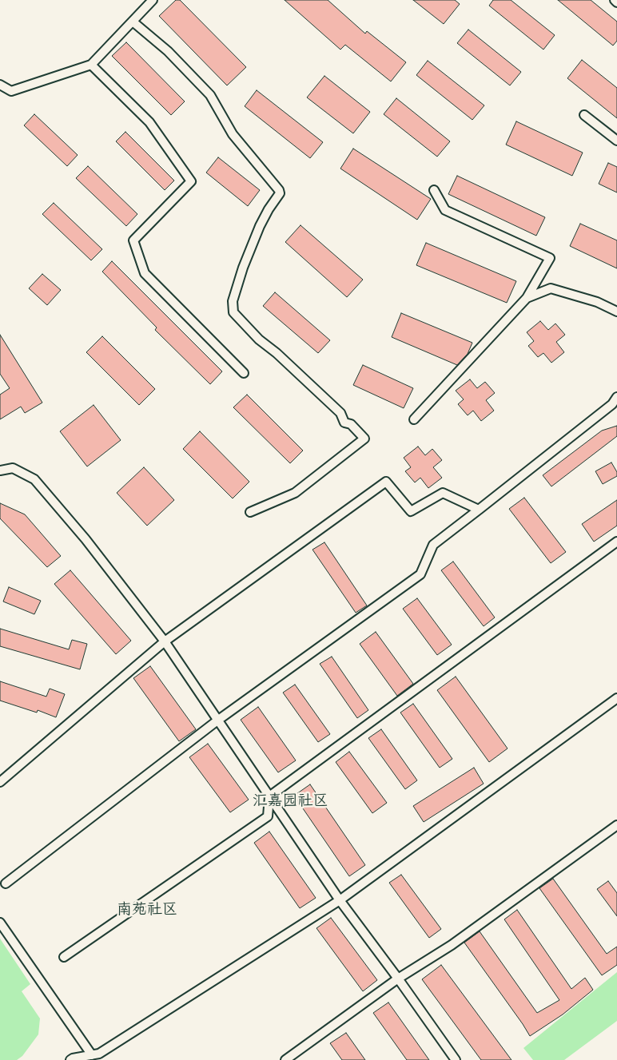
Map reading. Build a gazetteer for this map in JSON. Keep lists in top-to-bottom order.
{
  "districts": ["汇嘉园社区", "南苑社区"]
}
